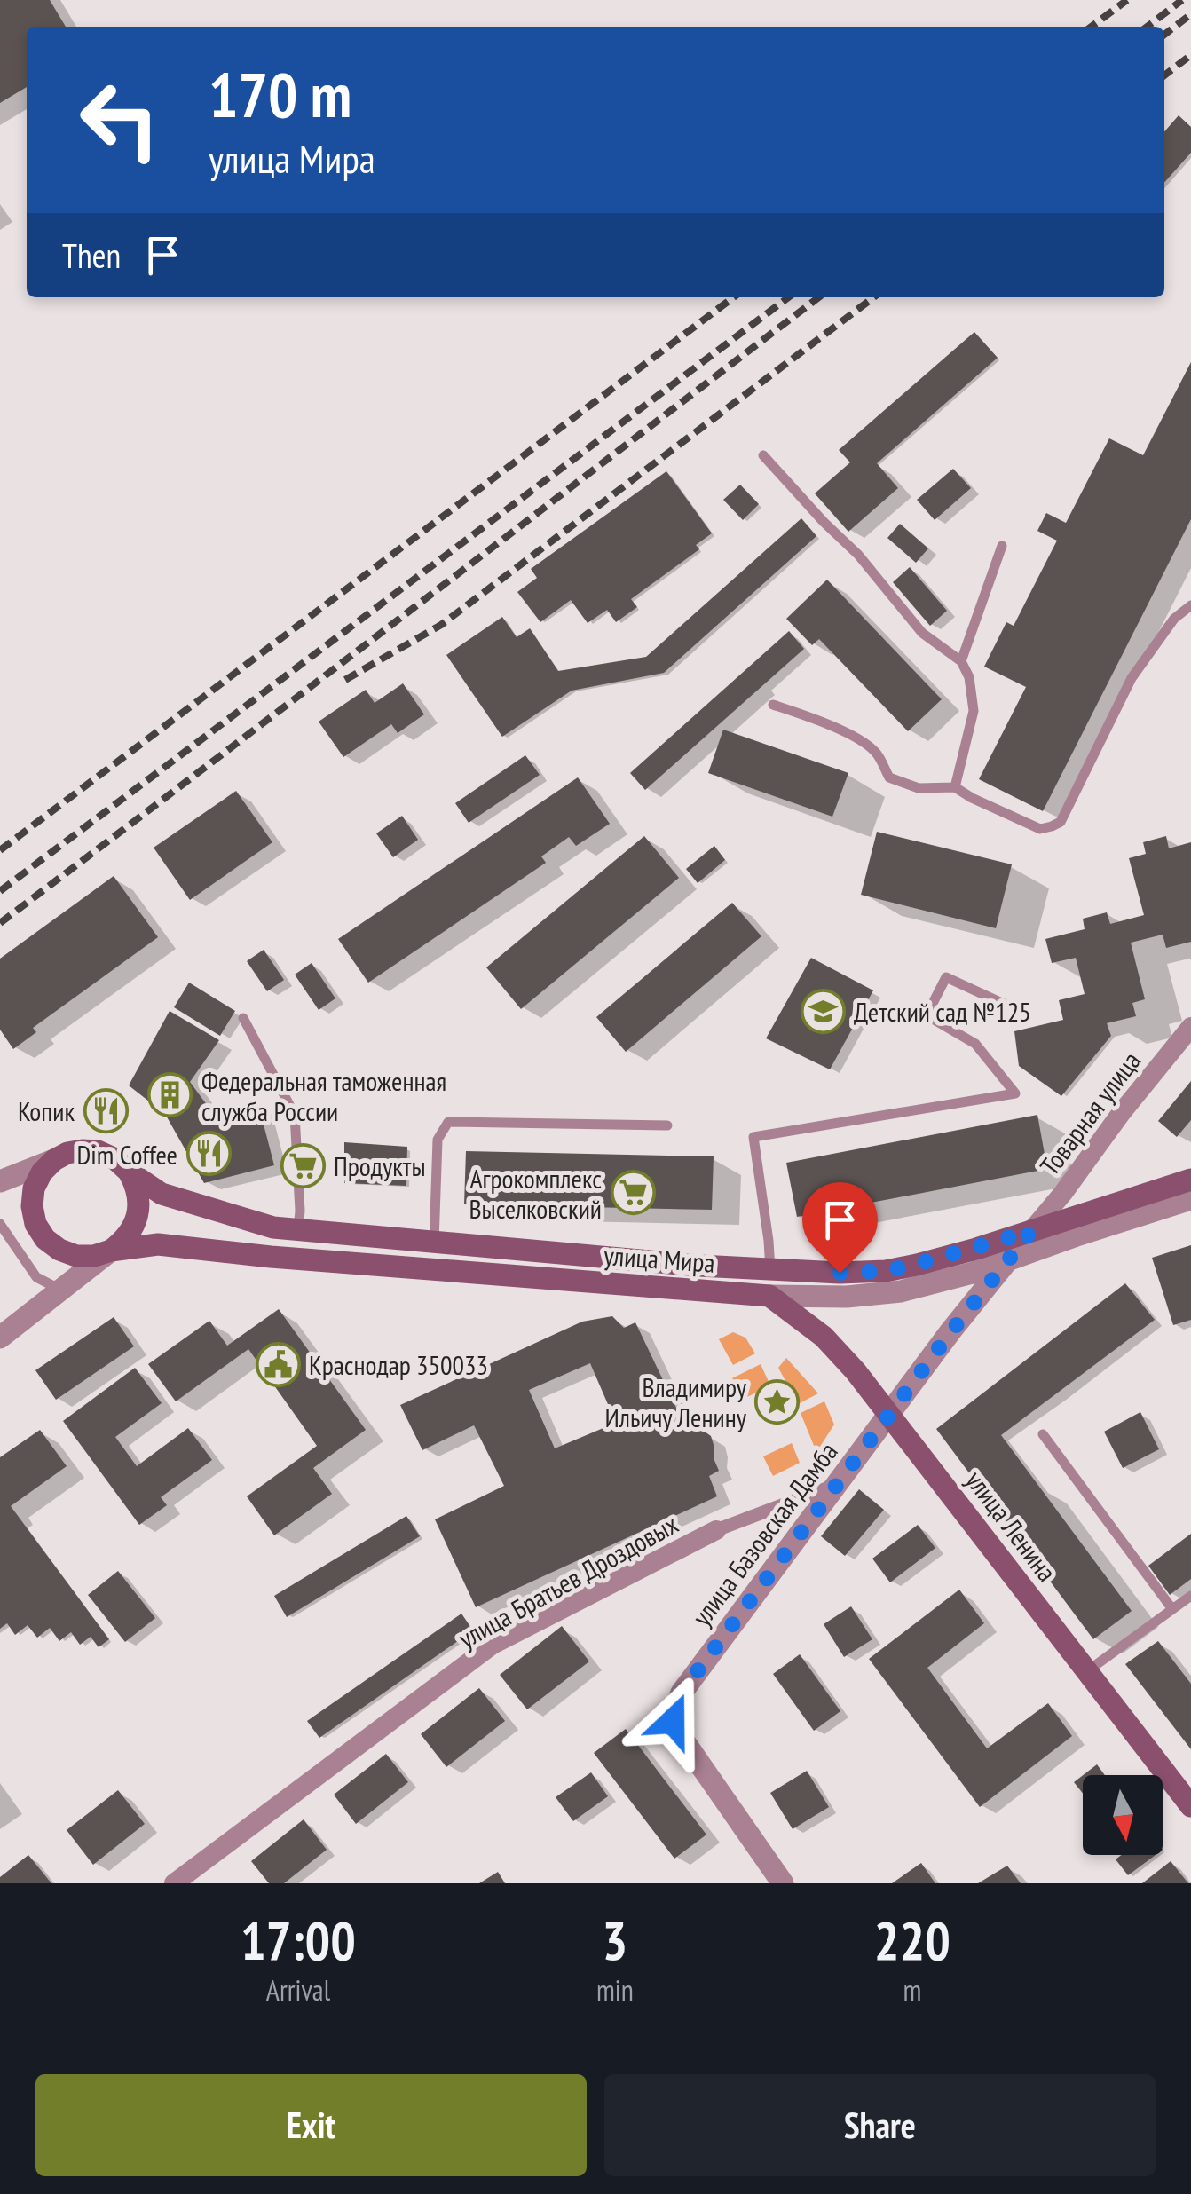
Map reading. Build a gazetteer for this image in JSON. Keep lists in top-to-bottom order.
{
  "streets": {
    "main road": ["улица Мира", "улица Ленина"],
    "street": ["Товарная улица", "улица Базовская Дамба", "улица Братьев Дроздовых"]
  },
  "crossings": [
    ["Товарная улица", "улица Мира"],
    ["Товарная улица", "улица Базовская Дамба"],
    ["улица Мира", "улица Ленина"],
    ["улица Мира", "улица Базовская Дамба"],
    ["улица Ленина", "улица Базовская Дамба"],
    ["улица Базовская Дамба", "улица Братьев Дроздовых"]
  ],
  "places": {
    "school or university": ["Детский сад №125"],
    "building": ["Федеральная таможенная служба России"],
    "restaurant": ["Копик", "Dim Coffee"],
    "supermarket": ["Продукты", "Агрокомплекс Выселковский"],
    "public building": ["Краснодар 350033"],
    "place": ["Владимиру Ильичу Ленину"]
  },
  "north": "bottom",
  "page": {
    "turn": ["170 m", "улица Мира"],
    "then": "Then",
    "eta": [
      "17:00",
      "Arrival",
      "3",
      "min",
      "220",
      "m"
    ],
    "buttons": ["Exit", "Share"]
  }
}
